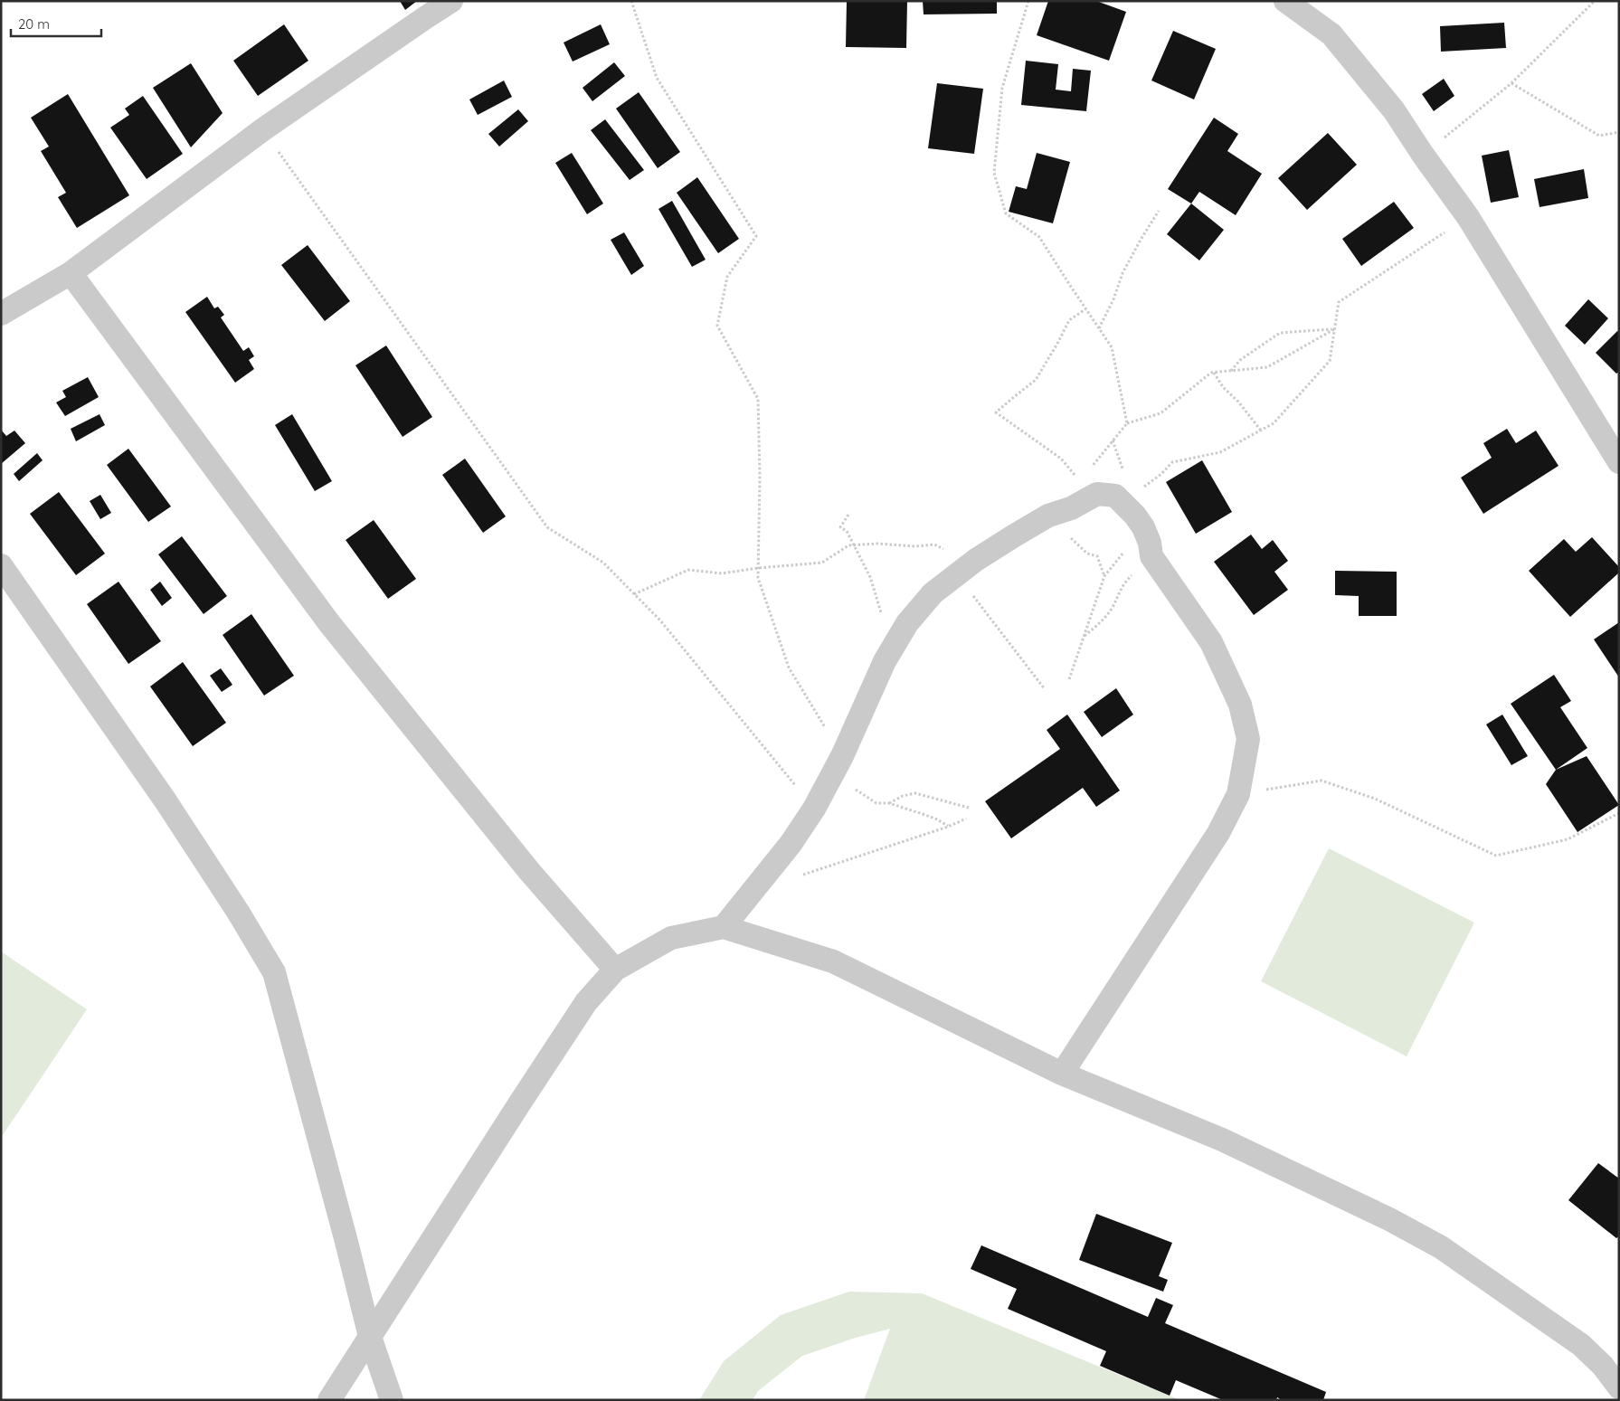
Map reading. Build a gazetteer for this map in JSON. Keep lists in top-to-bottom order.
{
  "scale_bar": "20 m"
}
